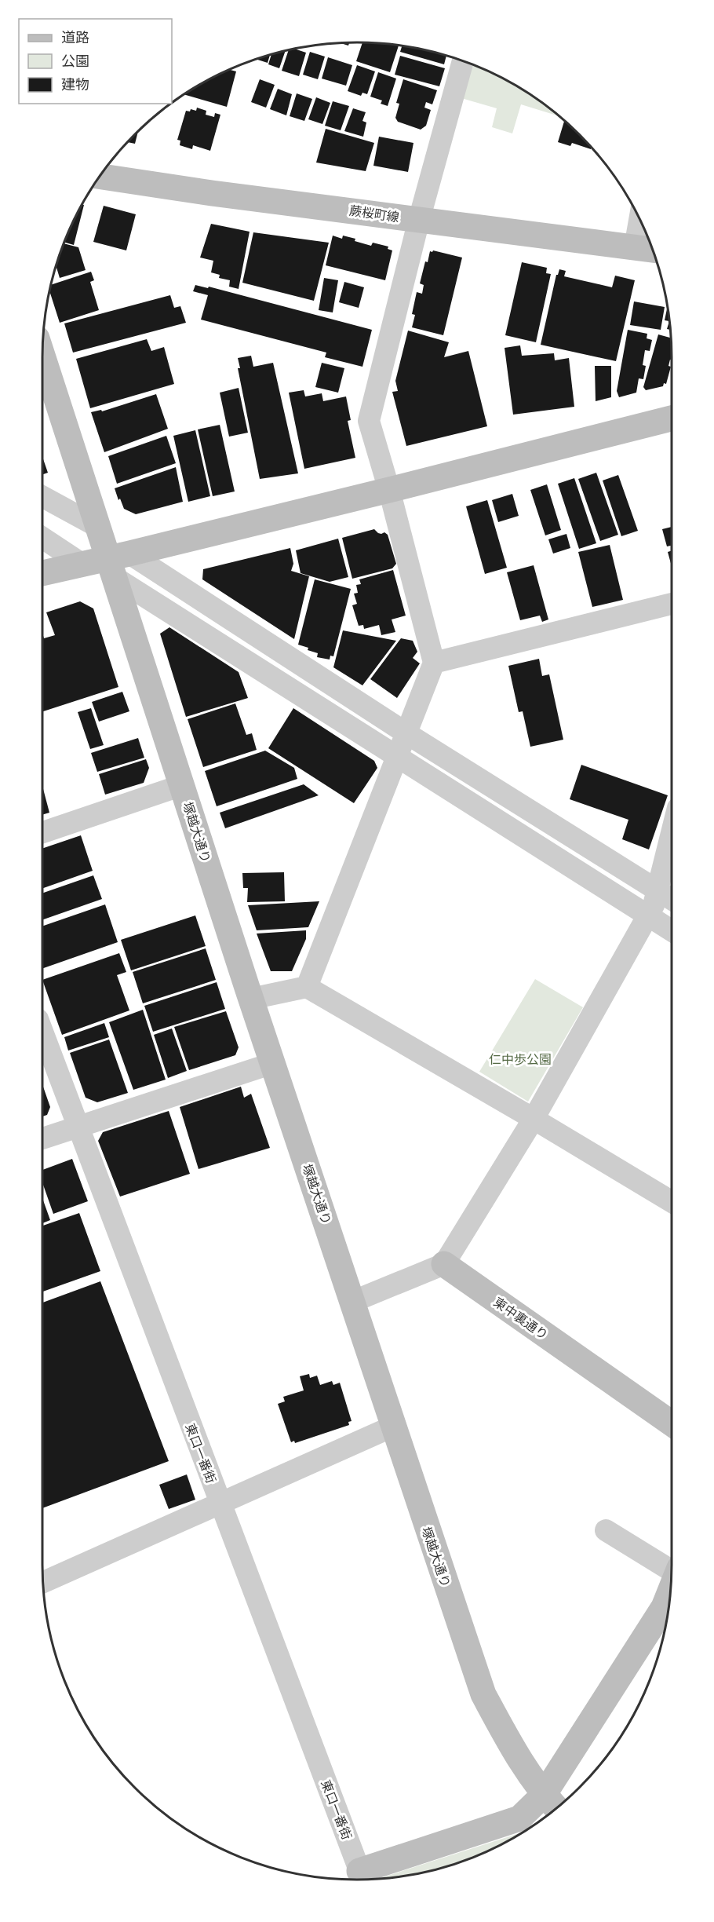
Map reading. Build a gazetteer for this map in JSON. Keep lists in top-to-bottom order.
{
  "streets": {
    "street": [
      "蕨桜町線",
      "塚越大通り",
      "東中裏通り",
      "東口一番街"
    ]
  },
  "parks": ["仁中歩公園"],
  "legend": ["道路", "公園", "建物"]
}
